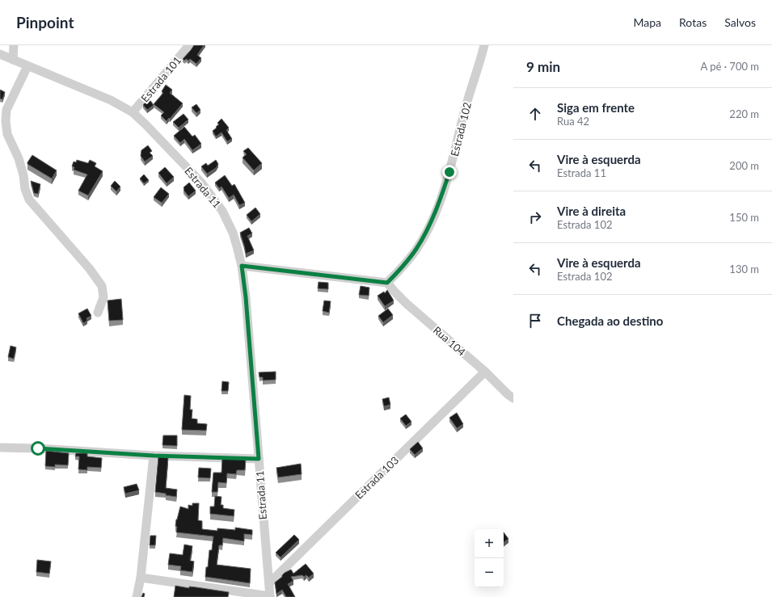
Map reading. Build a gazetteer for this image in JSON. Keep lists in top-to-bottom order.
{
  "streets": {
    "street": [
      "Estrada 101",
      "Estrada 102",
      "Estrada 11",
      "Rua 104",
      "Estrada 103"
    ]
  },
  "crossings": [
    ["Estrada 101", "Estrada 11"],
    ["Estrada 102", "Rua 104"],
    ["Estrada 11", "Estrada 103"],
    ["Rua 104", "Estrada 103"]
  ],
  "page": {
    "header": "Pinpoint",
    "nav": ["Mapa", "Rotas", "Salvos"],
    "heading": ["9 min", "A pé · 700 m"],
    "list": [
      ["Siga em frente", "Rua 42", "220 m"],
      ["Vire à esquerda", "Estrada 11", "200 m"],
      ["Vire à direita", "Estrada 102", "150 m"],
      ["Vire à esquerda", "Estrada 102", "130 m"],
      "Chegada ao destino"
    ],
    "map_buttons": ["+", "−"]
  }
}
